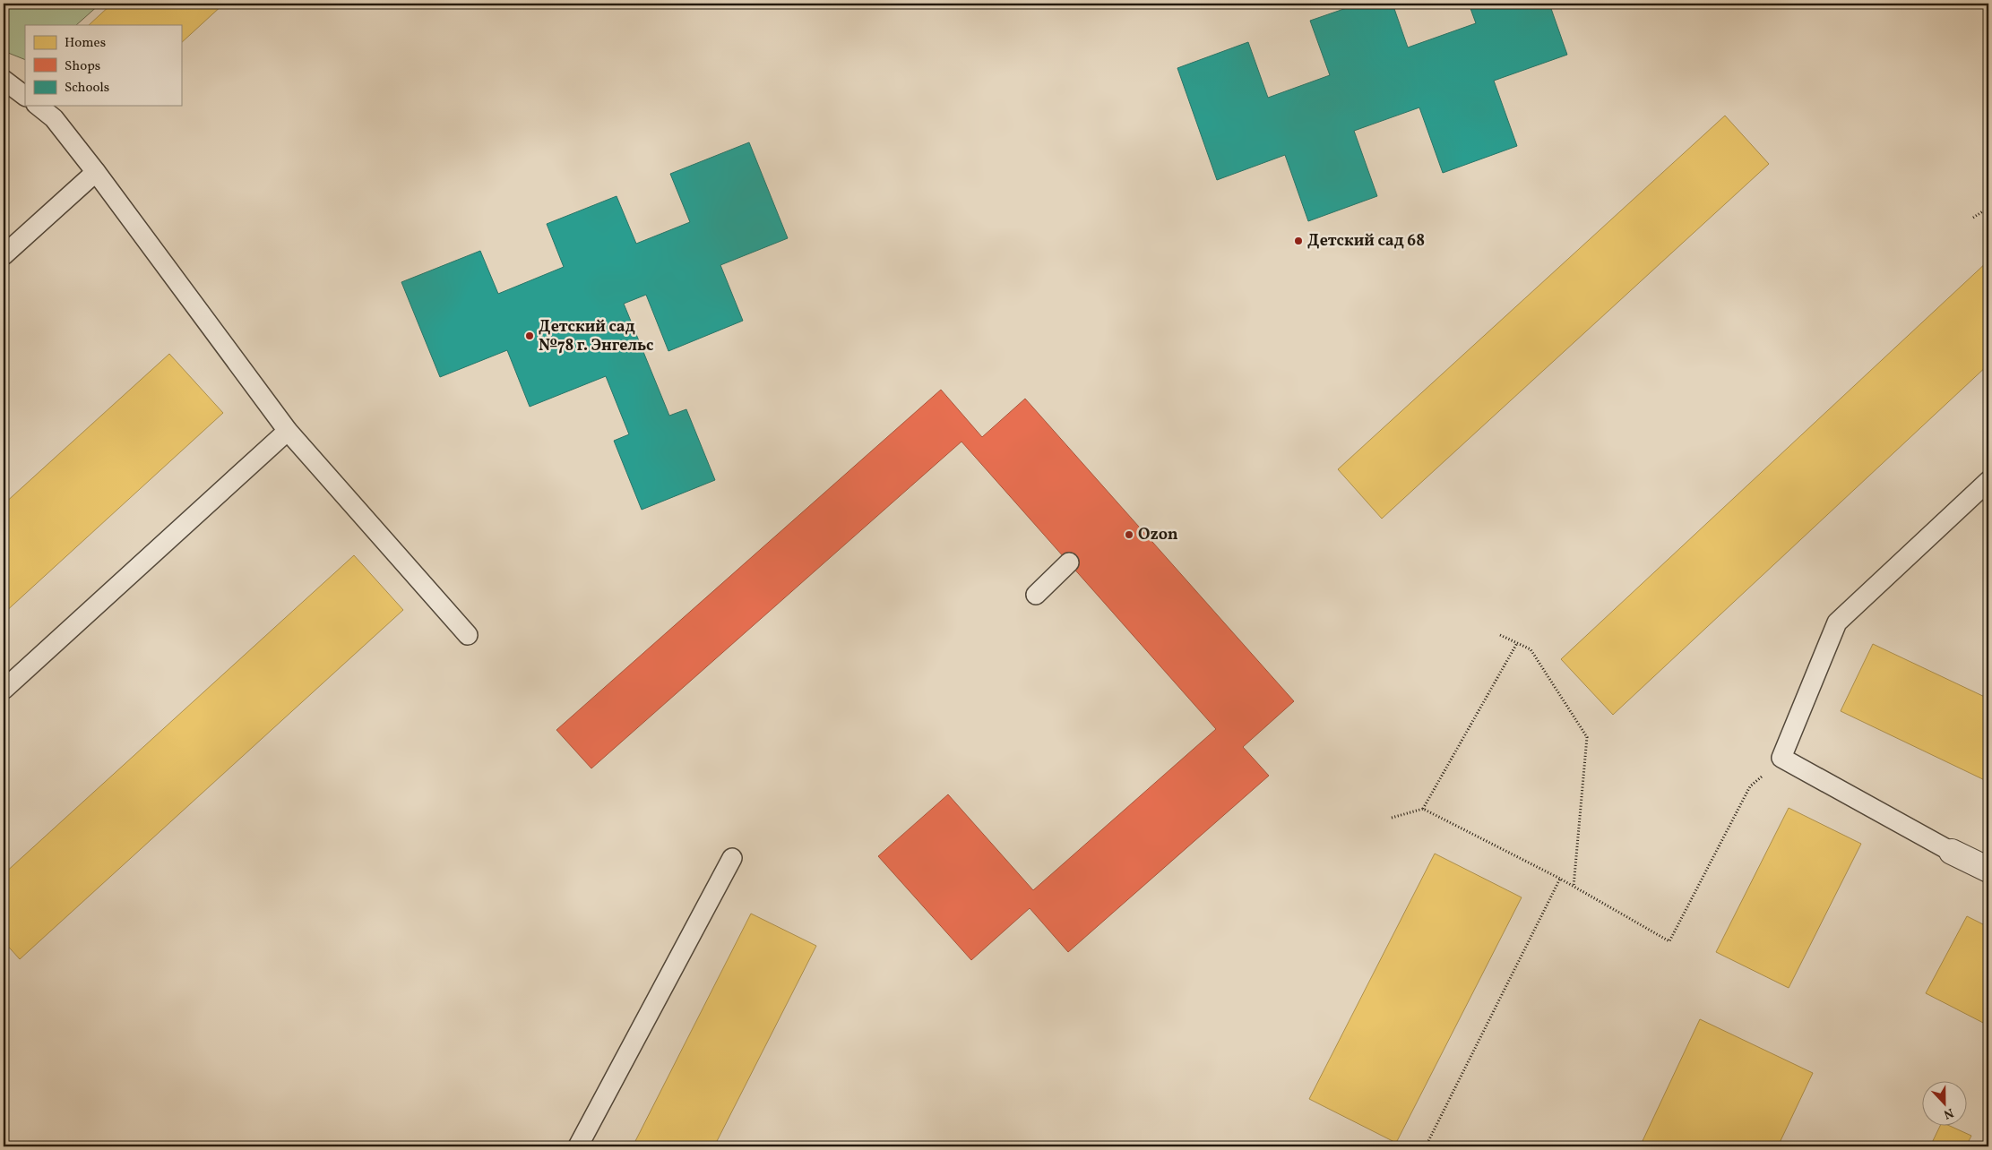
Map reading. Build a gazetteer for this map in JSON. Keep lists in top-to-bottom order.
{
  "places": ["Детский сад 68", "Детский сад №78 г. Энгельс", "Ozon"],
  "legend": ["Homes", "Shops", "Schools"],
  "north": "bottom"
}
